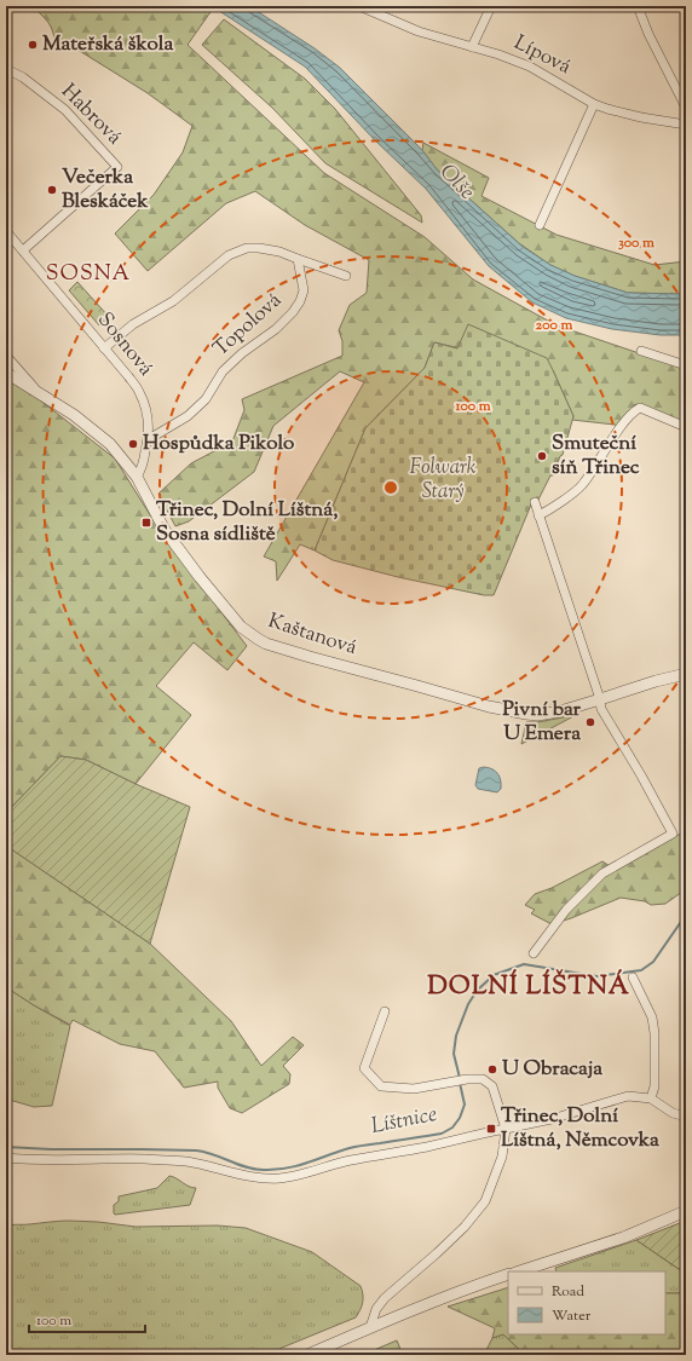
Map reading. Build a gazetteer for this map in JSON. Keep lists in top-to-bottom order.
{
  "streets": {
    "street": [
      "Lípová",
      "Habrová",
      "Topolová",
      "Sosnová",
      "Kaštanová"
    ]
  },
  "crossings": [
    ["Habrová", "Sosnová"],
    ["Topolová", "Sosnová"],
    ["Sosnová", "Kaštanová"]
  ],
  "districts": ["SOSNA", "DOLNÍ LÍŠTNÁ"],
  "water": ["Olše", "Líštnice"],
  "parks": ["Folwark Starý"],
  "places": {
    "other": [
      "Mateřská škola",
      "Večerka Bleskáček",
      "Hospůdka Pikolo",
      "Smuteční síň Třinec",
      "Pivní bar U Emera",
      "U Obracaja"
    ],
    "transit": ["Třinec, Dolní Líštná, Sosna sídliště", "Třinec, Dolní Líštná, Němcovka"]
  },
  "legend": ["Road", "Water"],
  "scale_bar": "100 m",
  "rings": ["300 m", "200 m", "100 m"]
}
